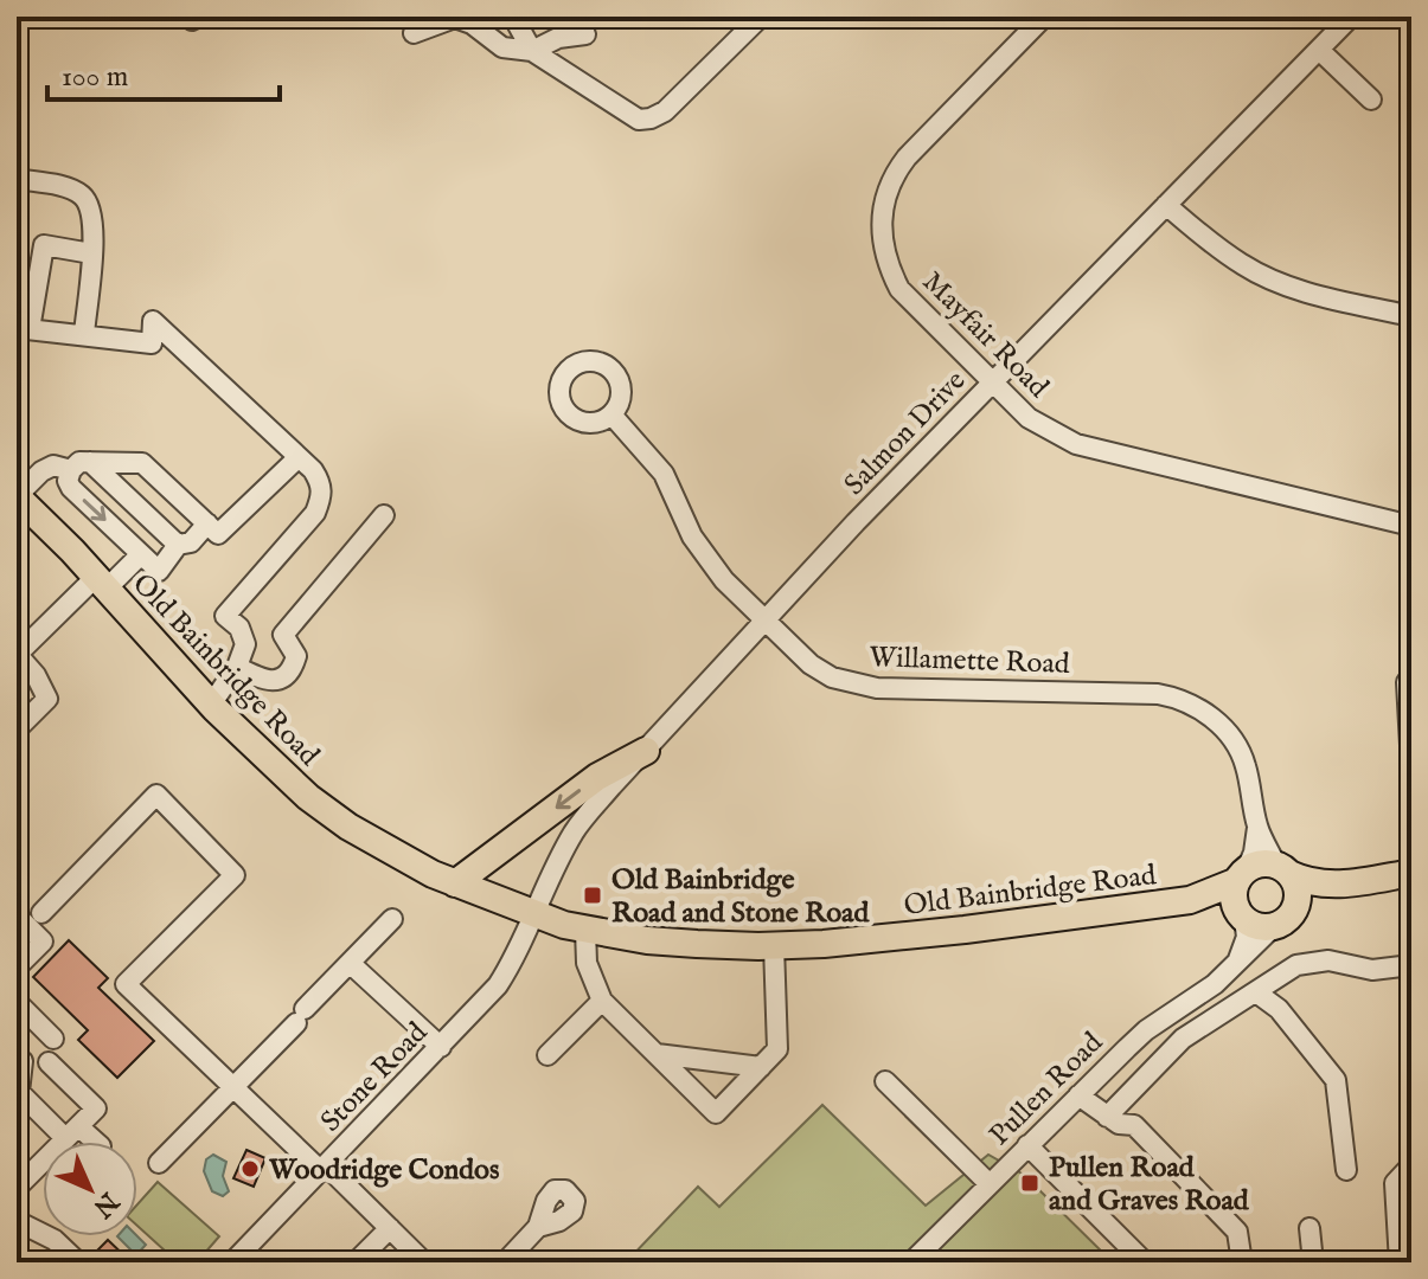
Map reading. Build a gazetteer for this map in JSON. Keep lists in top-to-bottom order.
{
  "streets": {
    "main road": ["Old Bainbridge Road"],
    "street": [
      "Mayfair Road",
      "Salmon Drive",
      "Willamette Road",
      "Stone Road",
      "Pullen Road"
    ]
  },
  "crossings": [
    ["Mayfair Road", "Salmon Drive"],
    ["Salmon Drive", "Willamette Road"],
    ["Salmon Drive", "Old Bainbridge Road"],
    ["Salmon Drive", "Stone Road"],
    ["Willamette Road", "Old Bainbridge Road"],
    ["Willamette Road", "Pullen Road"],
    ["Old Bainbridge Road", "Stone Road"],
    ["Old Bainbridge Road", "Pullen Road"]
  ],
  "places": {
    "transit": ["Old Bainbridge Road and Stone Road", "Pullen Road and Graves Road"],
    "other": ["Woodridge Condos"]
  },
  "scale_bar": "100 m",
  "north": "bottom right"
}
